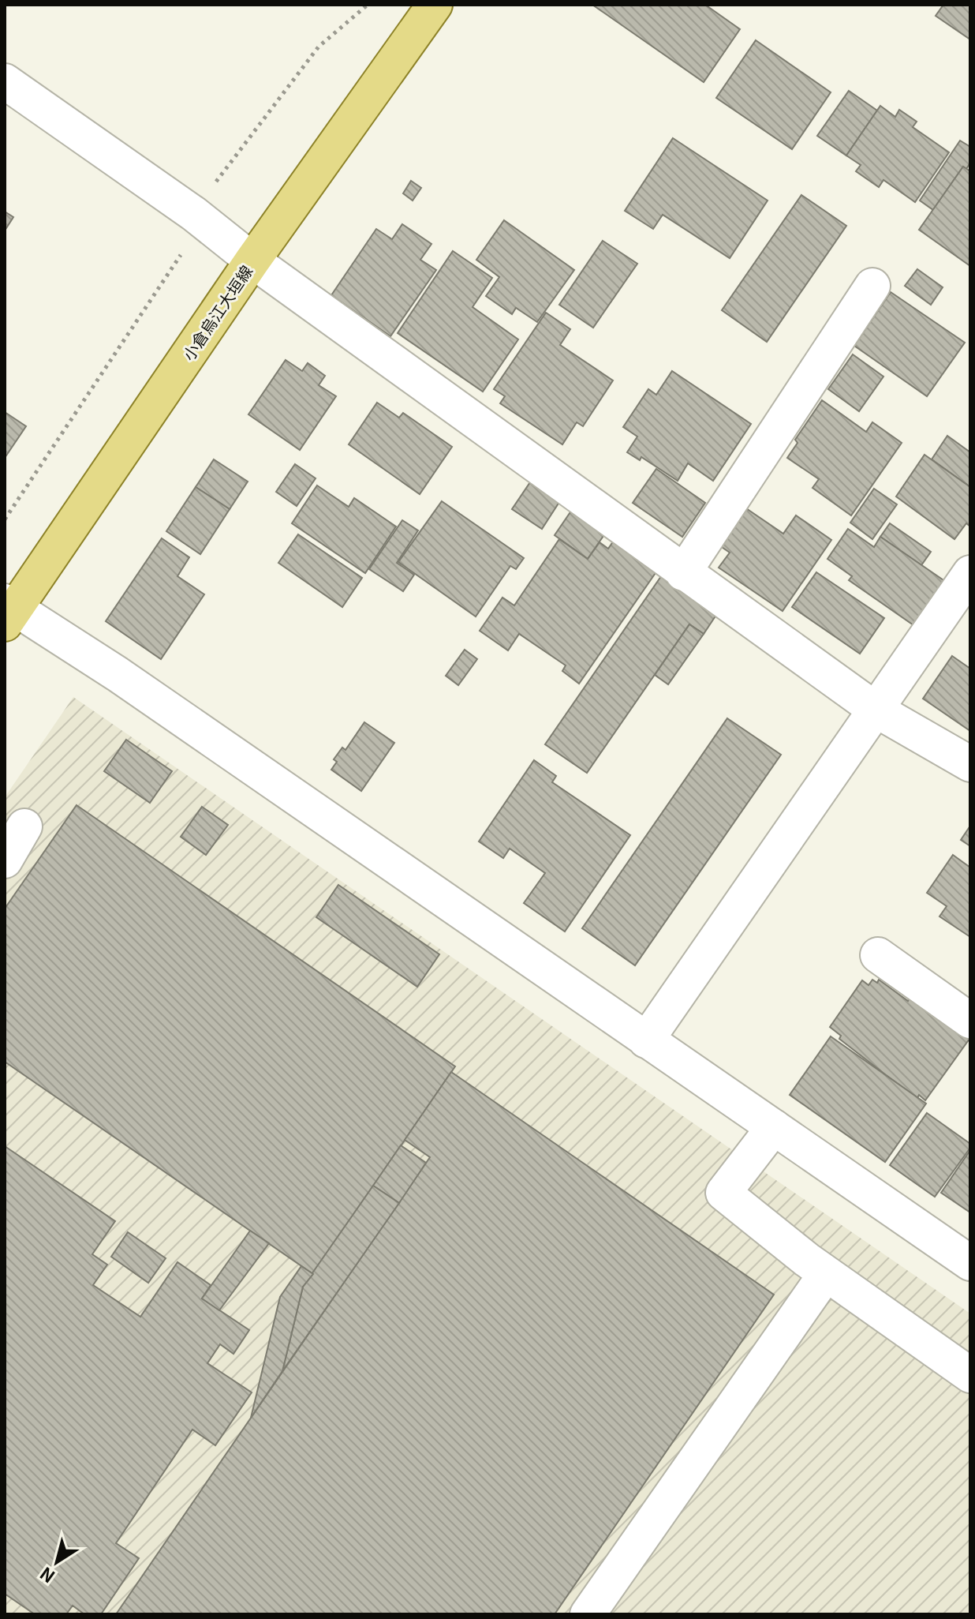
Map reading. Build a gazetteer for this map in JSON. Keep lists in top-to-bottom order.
{
  "streets": {
    "main road": ["小倉烏江大垣線"]
  },
  "north": "bottom left"
}
